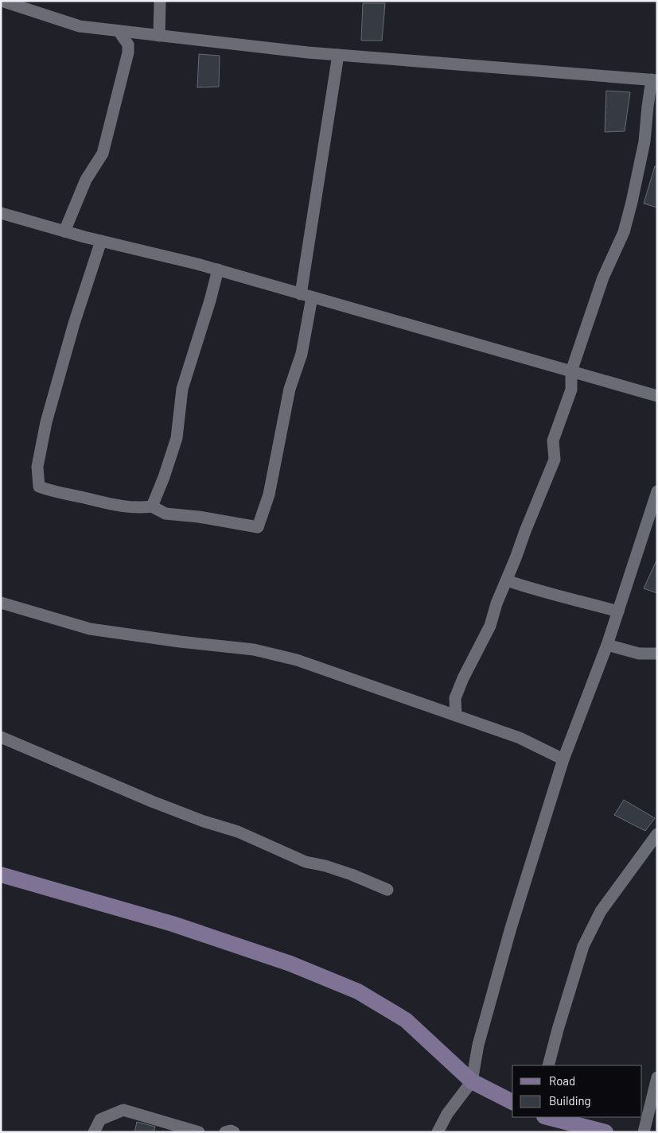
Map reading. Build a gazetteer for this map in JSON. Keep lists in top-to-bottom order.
{
  "legend": ["Road", "Building"]
}
